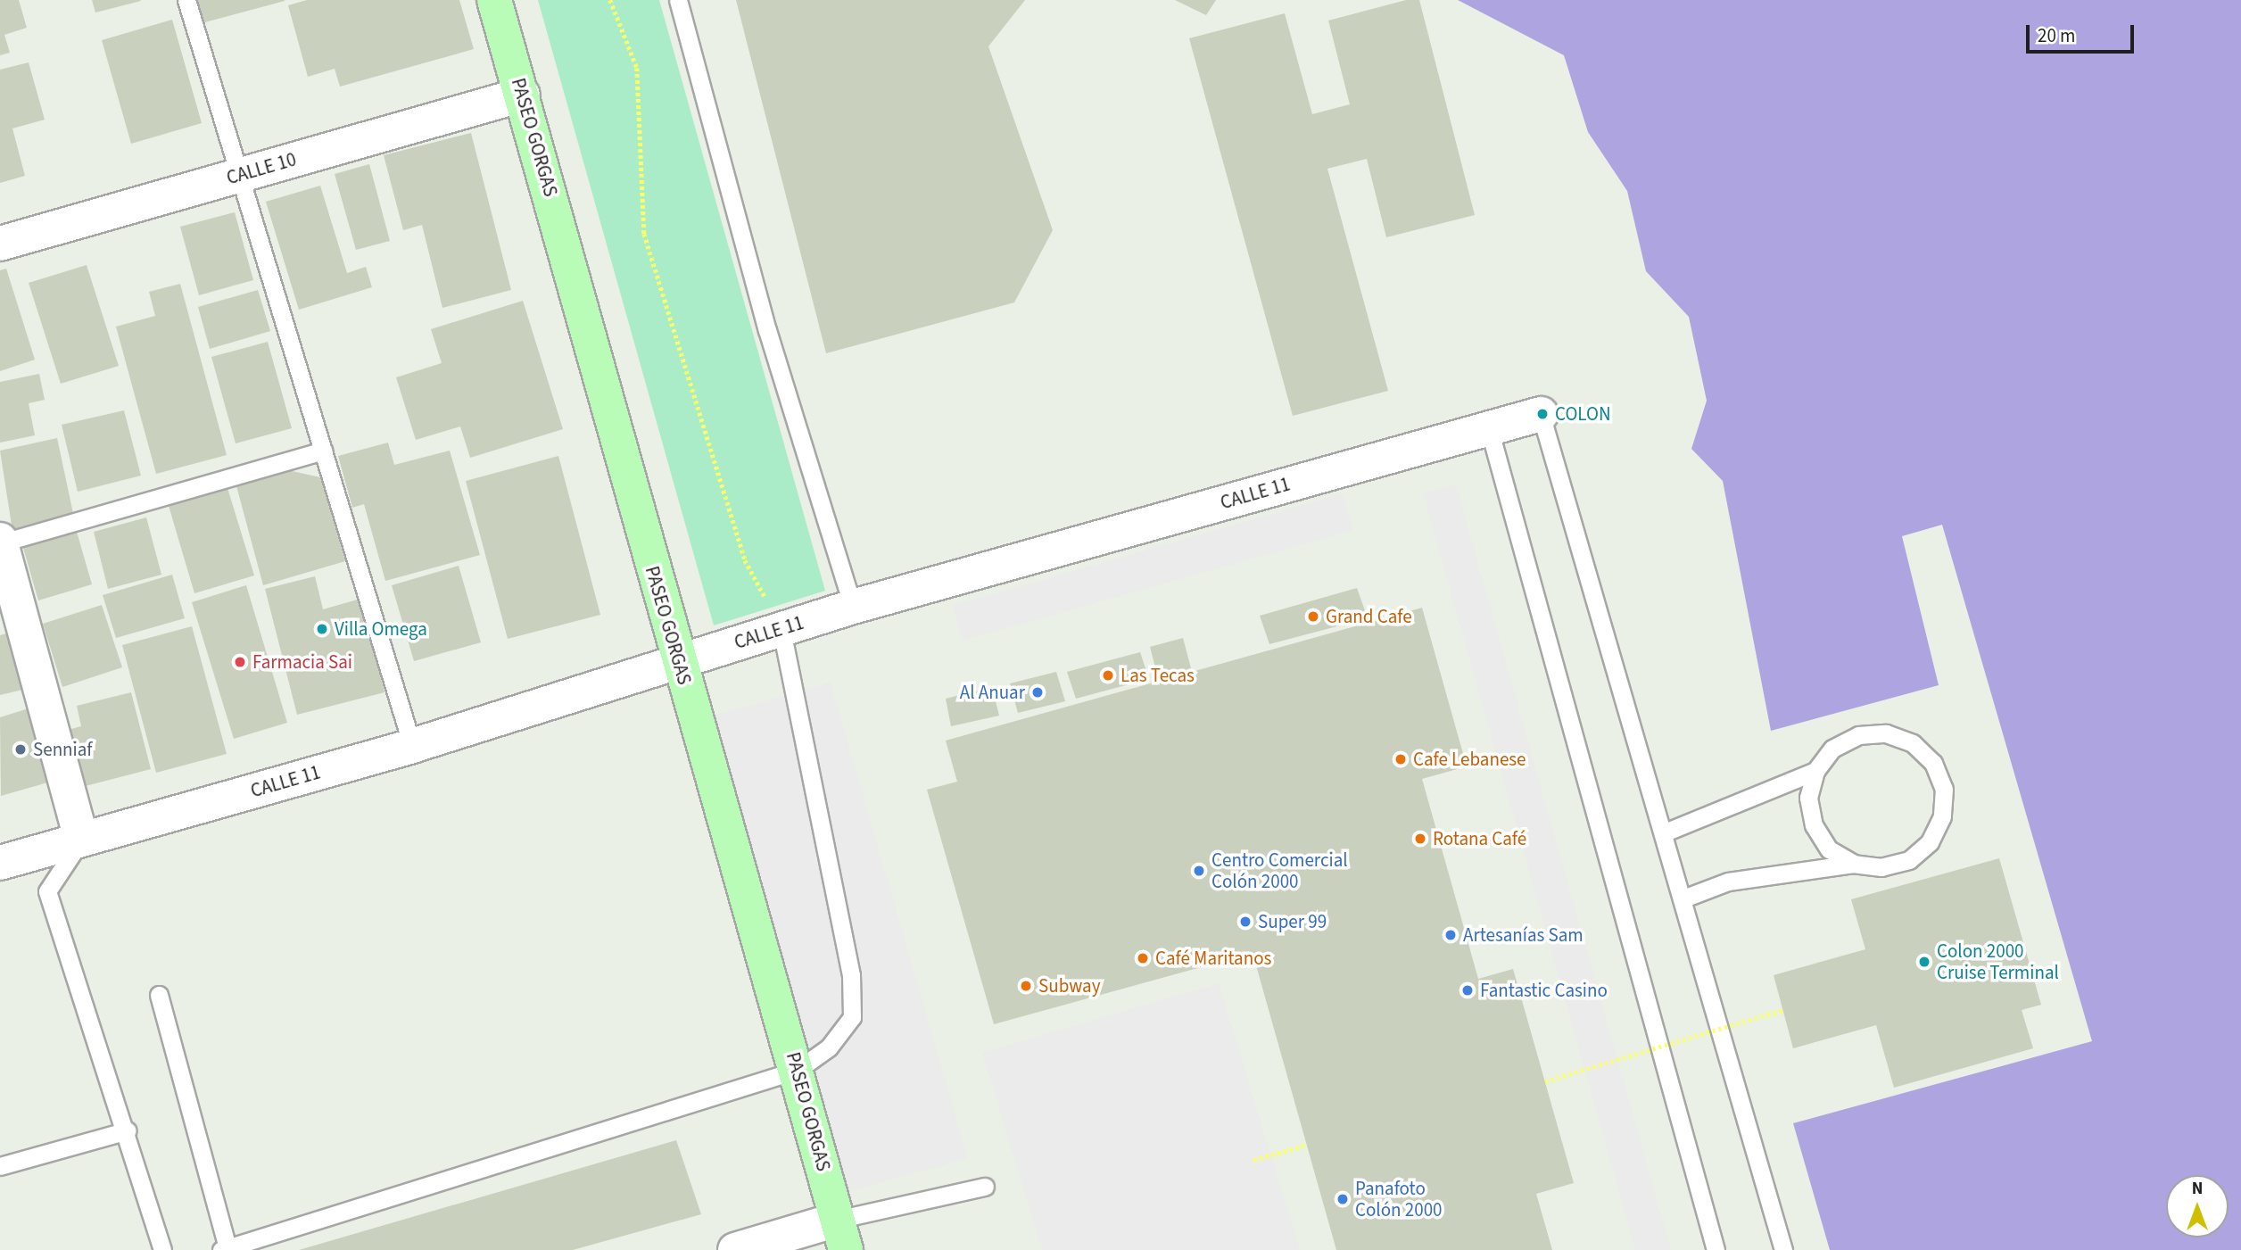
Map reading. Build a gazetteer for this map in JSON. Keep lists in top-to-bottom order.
{
  "streets": {
    "street": ["PASEO GORGAS", "CALLE 10", "CALLE 11"]
  },
  "crossings": [
    ["PASEO GORGAS", "CALLE 10"],
    ["PASEO GORGAS", "CALLE 11"]
  ],
  "places": [
    "COLON",
    "Grand Cafe",
    "Villa Omega",
    "Farmacia Sai",
    "Las Tecas",
    "Al Anuar",
    "Senniaf",
    "Cafe Lebanese",
    "Rotana Café",
    "Centro Comercial Colón 2000",
    "Super 99",
    "Artesanías Sam",
    "Café Maritanos",
    "Colon 2000 Cruise Terminal",
    "Subway",
    "Fantastic Casino",
    "Panafoto Colón 2000"
  ],
  "scale_bar": "20 m",
  "north": "top"
}
